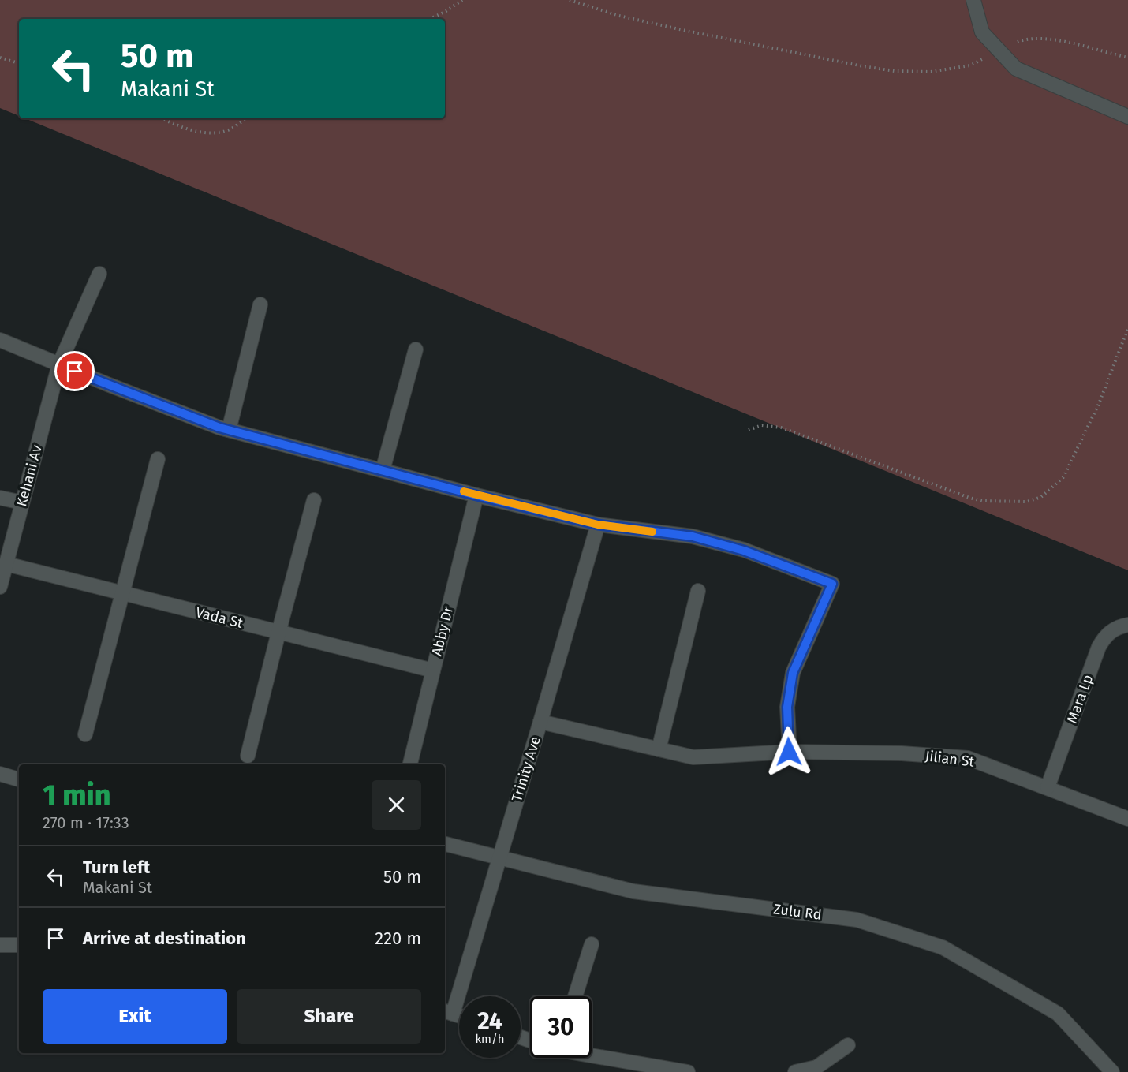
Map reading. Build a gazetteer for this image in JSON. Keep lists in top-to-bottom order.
{
  "streets": {
    "street": [
      "Kehani Av",
      "Vada St",
      "Abby Dr",
      "Mara Lp",
      "Jilian St",
      "Trinity Ave",
      "Zulu Rd"
    ]
  },
  "crossings": [
    ["Kehani Av", "Vada St"],
    ["Vada St", "Abby Dr"],
    ["Mara Lp", "Jilian St"],
    ["Jilian St", "Trinity Ave"],
    ["Trinity Ave", "Zulu Rd"]
  ],
  "page": {
    "turn": ["50 m", "Makani St"],
    "heading": ["1 min", "270 m · 17:33"],
    "list": [
      {
        "name": "Turn left",
        "note": "Makani St",
        "value": "50 m"
      },
      {
        "name": "Arrive at destination",
        "value": "220 m"
      }
    ],
    "buttons": ["Exit", "Share"],
    "speed": "24 km/h",
    "limit": "30"
  }
}
